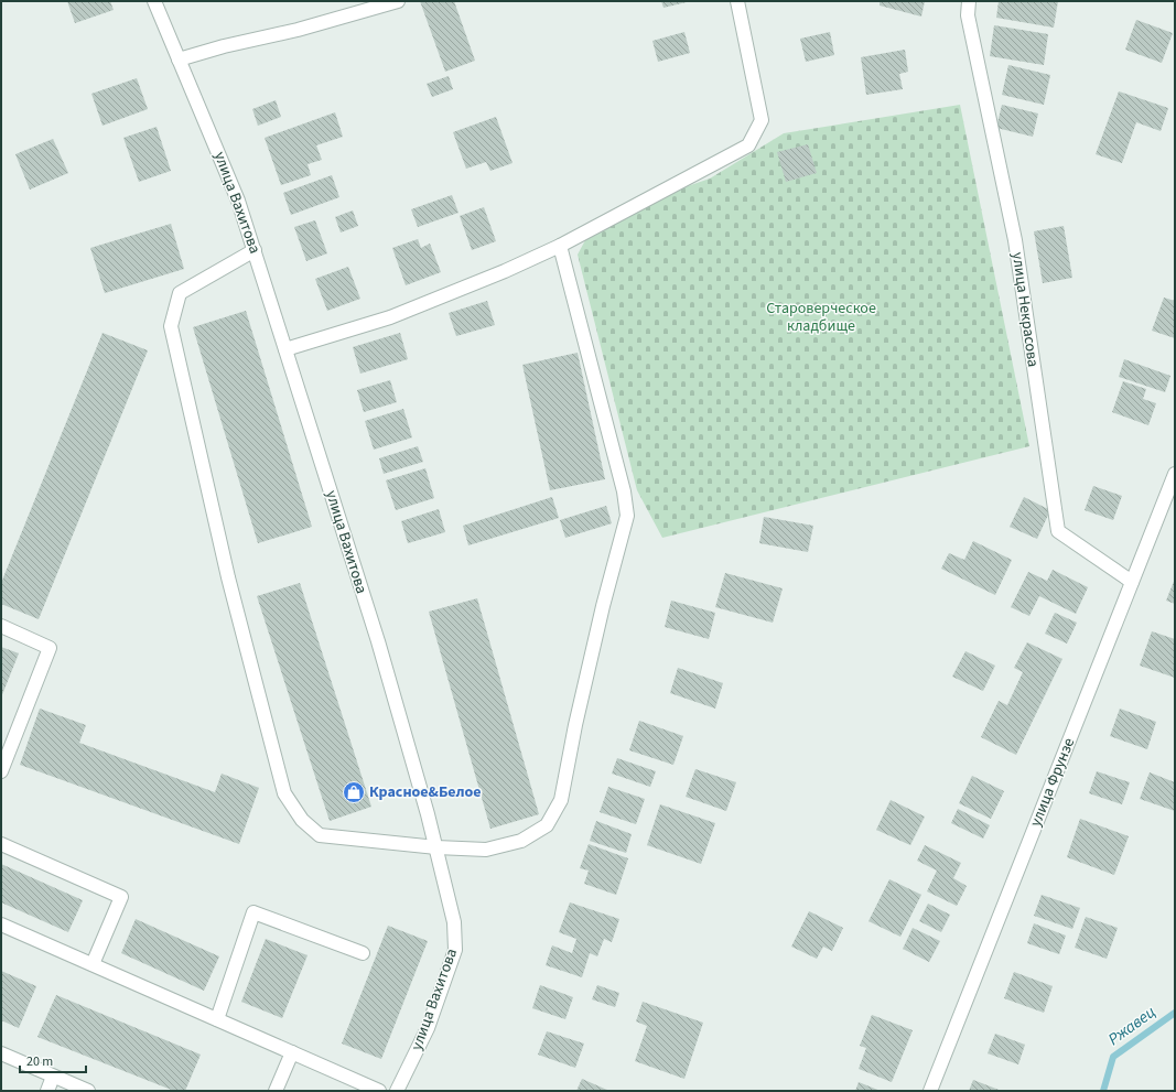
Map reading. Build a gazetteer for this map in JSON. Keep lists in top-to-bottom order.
{
  "streets": {
    "street": ["улица Вахитова", "улица Некрасова", "улица Фрунзе"]
  },
  "crossings": [
    ["улица Некрасова", "улица Фрунзе"]
  ],
  "water": ["Ржавец"],
  "parks": ["Староверческое кладбище"],
  "places": {
    "shop": ["Красное&Белое"]
  },
  "scale_bar": "20 m"
}
